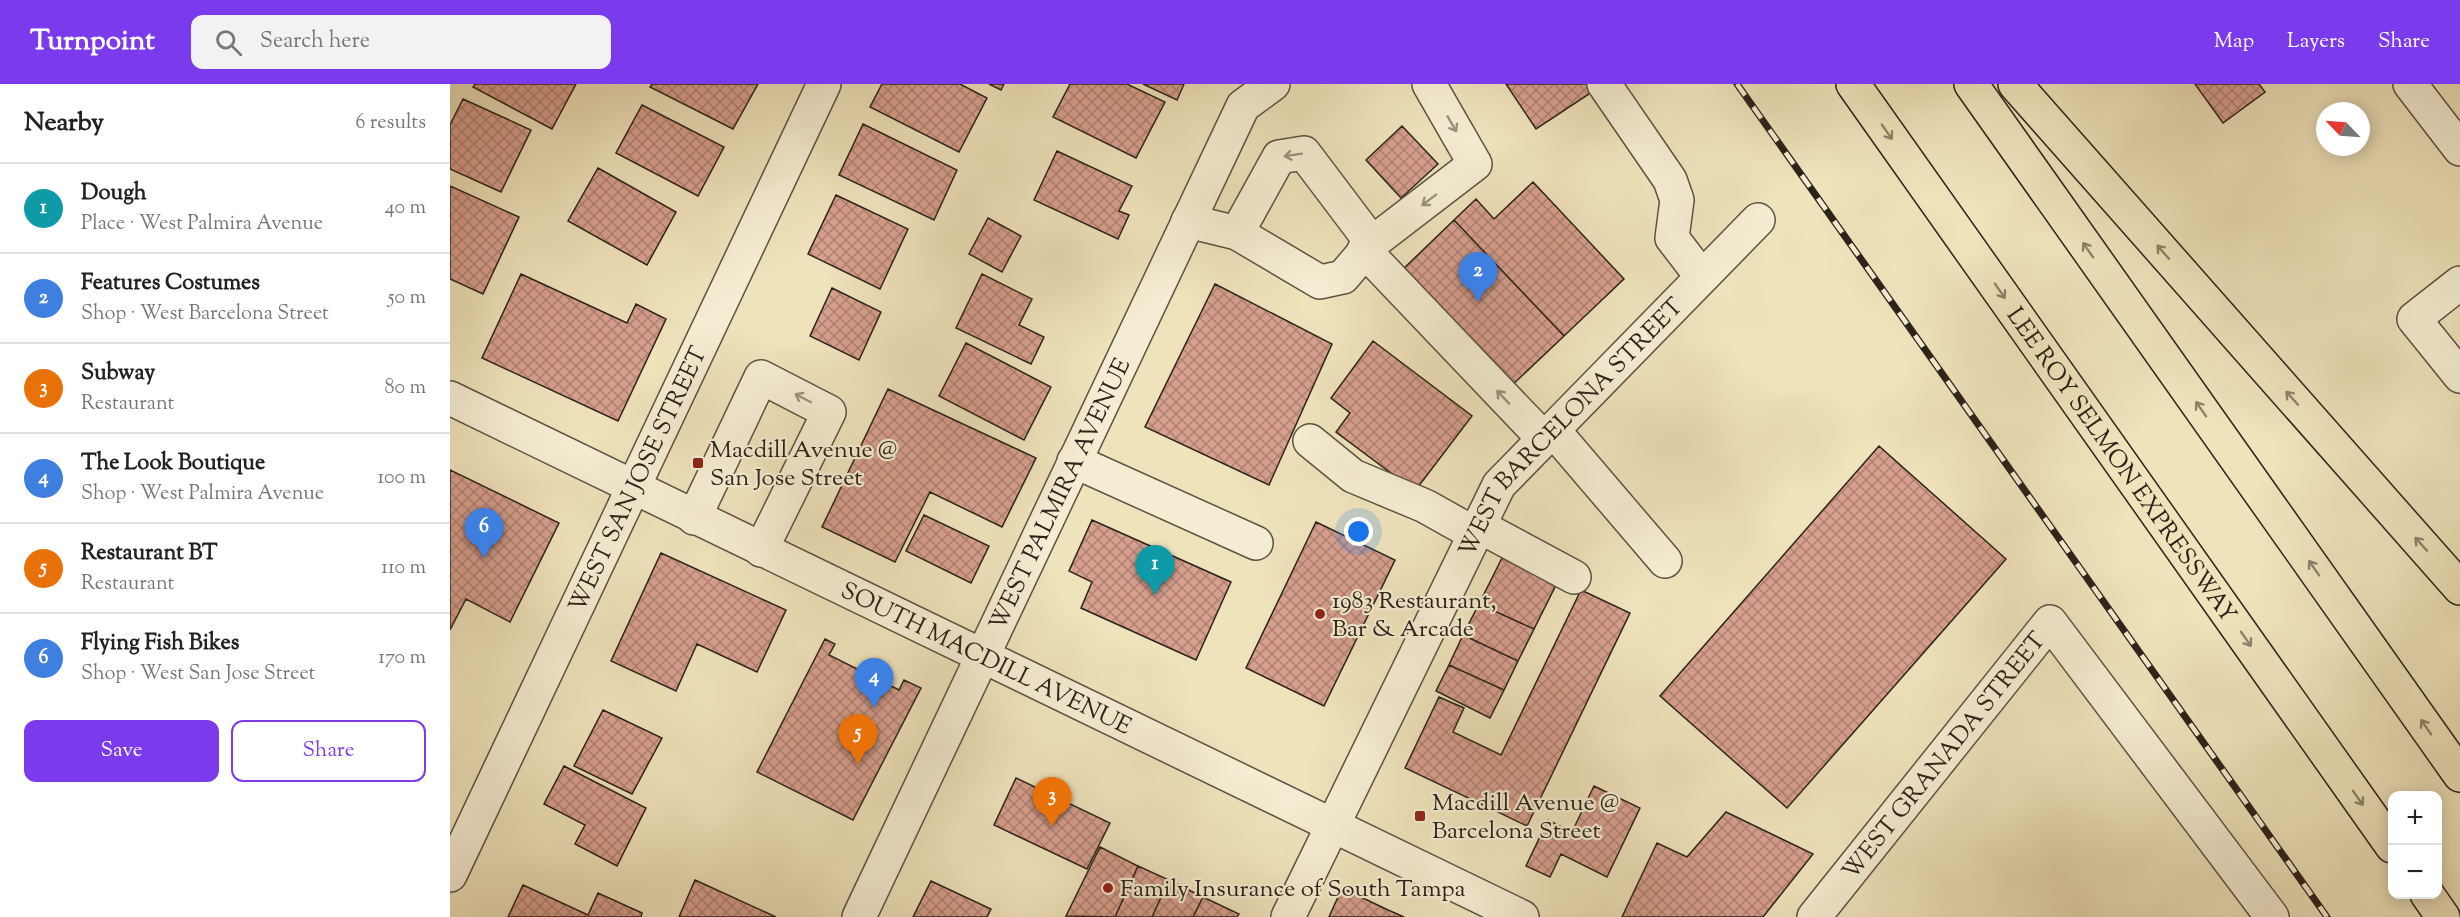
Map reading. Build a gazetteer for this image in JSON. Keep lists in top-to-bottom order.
{
  "streets": {
    "highway": ["LEE ROY SELMON EXPRESSWAY"],
    "street": [
      "WEST BARCELONA STREET",
      "WEST SAN JOSE STREET",
      "WEST PALMIRA AVENUE",
      "SOUTH MACDILL AVENUE",
      "WEST GRANADA STREET"
    ]
  },
  "crossings": [
    ["WEST BARCELONA STREET", "SOUTH MACDILL AVENUE"],
    ["WEST SAN JOSE STREET", "SOUTH MACDILL AVENUE"],
    ["WEST PALMIRA AVENUE", "SOUTH MACDILL AVENUE"]
  ],
  "places": {
    "transit": ["Macdill Avenue @ San Jose Street", "Macdill Avenue @ Barcelona Street"],
    "other": ["1983 Restaurant, Bar & Arcade", "Family Insurance of South Tampa"]
  },
  "north": "top left",
  "page": {
    "header": "Turnpoint",
    "search": "Search here",
    "nav": ["Map", "Layers", "Share"],
    "heading": ["Nearby", "6 results"],
    "list": [
      {
        "mark": "1",
        "name": "Dough",
        "note": "Place · West Palmira Avenue",
        "value": "40 m"
      },
      {
        "mark": "2",
        "name": "Features Costumes",
        "note": "Shop · West Barcelona Street",
        "value": "50 m"
      },
      {
        "mark": "3",
        "name": "Subway",
        "note": "Restaurant",
        "value": "80 m"
      },
      {
        "mark": "4",
        "name": "The Look Boutique",
        "note": "Shop · West Palmira Avenue",
        "value": "100 m"
      },
      {
        "mark": "5",
        "name": "Restaurant BT",
        "note": "Restaurant",
        "value": "110 m"
      },
      {
        "mark": "6",
        "name": "Flying Fish Bikes",
        "note": "Shop · West San Jose Street",
        "value": "170 m"
      }
    ],
    "pins": [
      "2",
      "6",
      "1",
      "4",
      "5",
      "3"
    ],
    "buttons": ["Save", "Share"],
    "map_buttons": ["+", "−"]
  }
}
